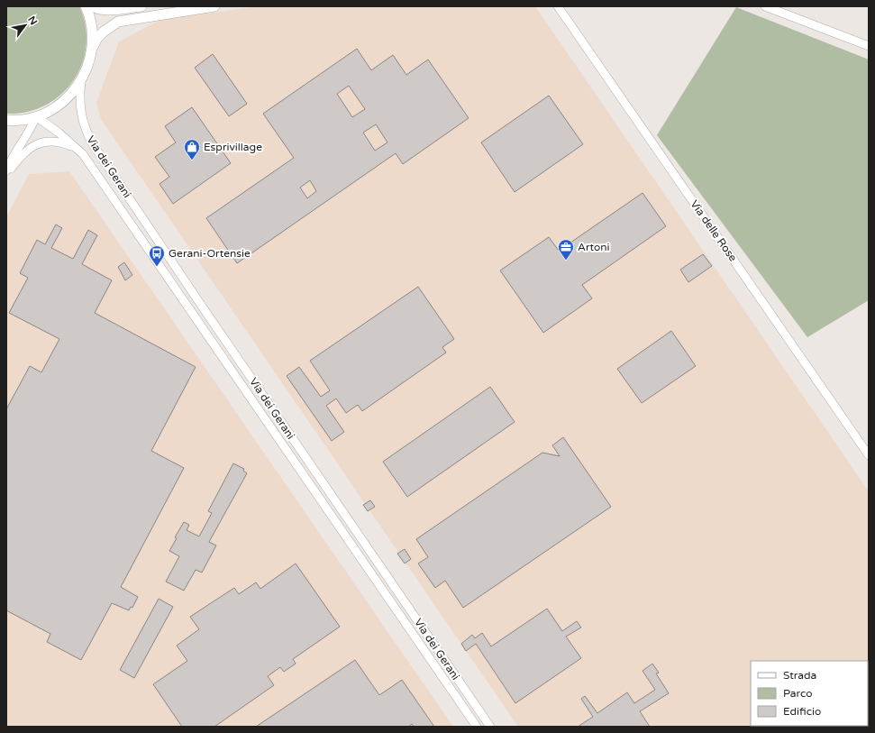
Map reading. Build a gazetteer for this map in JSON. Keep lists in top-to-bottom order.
{
  "streets": {
    "street": ["Via dei Gerani", "Via delle Rose"]
  },
  "places": {
    "shop": ["Esprivillage"],
    "office": ["Artoni"],
    "bus stop": ["Gerani-Ortensie"]
  },
  "legend": ["Strada", "Parco", "Edificio"],
  "north": "top right"
}
